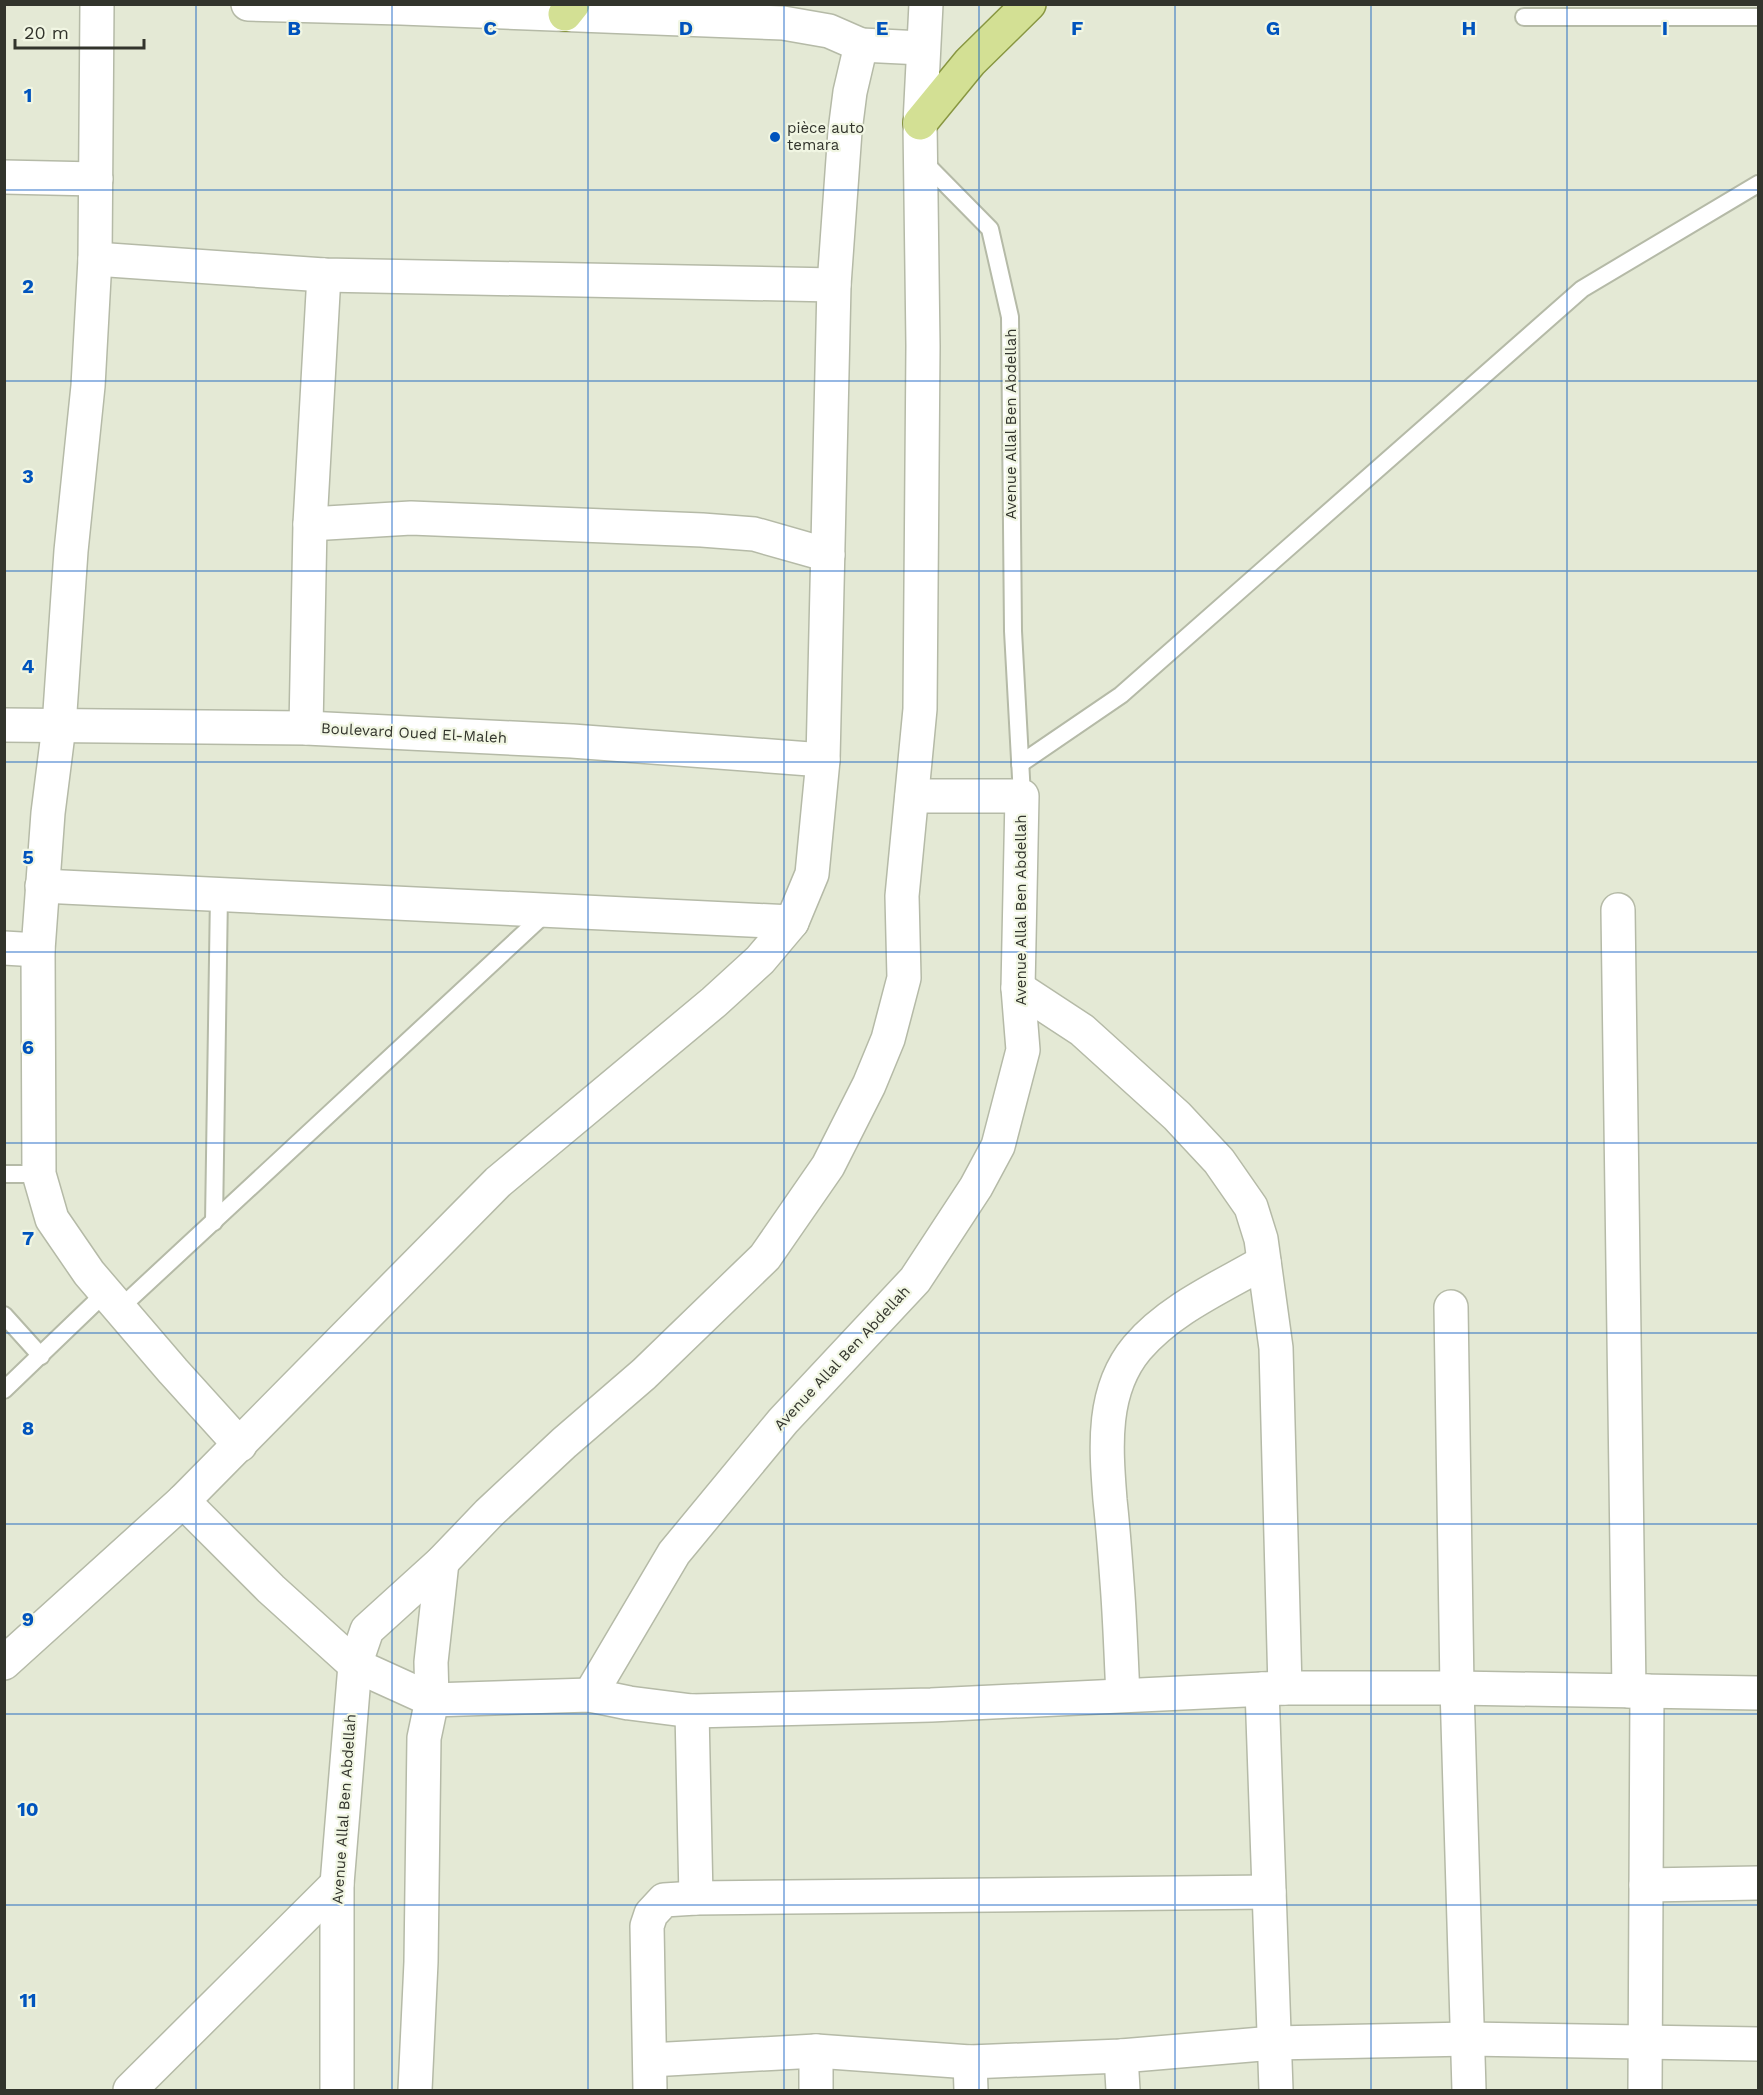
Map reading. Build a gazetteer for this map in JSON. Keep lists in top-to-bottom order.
{
  "streets": {
    "street": ["Avenue Allal Ben Abdellah", "Boulevard Oued El-Maleh"]
  },
  "places": ["pièce auto temara"],
  "scale_bar": "20 m",
  "grid": {
    "columns": [
      "B",
      "C",
      "D",
      "E",
      "F",
      "G",
      "H",
      "I"
    ],
    "rows": [
      "1",
      "2",
      "3",
      "4",
      "5",
      "6",
      "7",
      "8",
      "9",
      "10",
      "11"
    ]
  }
}
